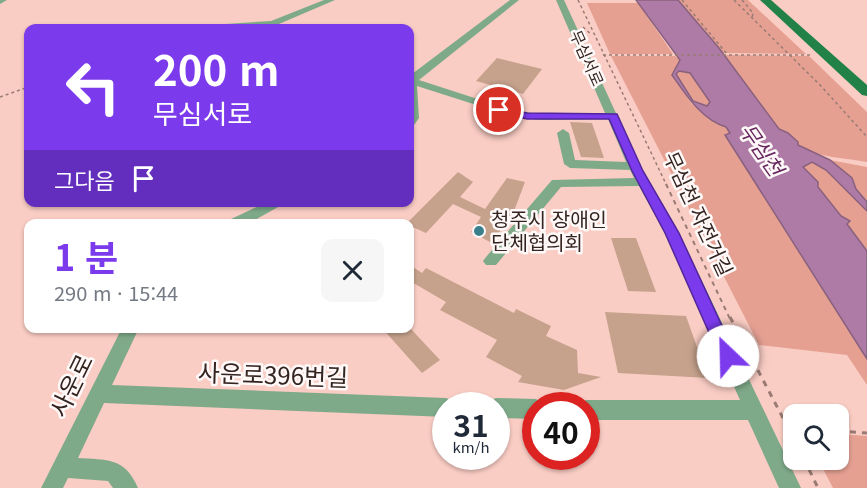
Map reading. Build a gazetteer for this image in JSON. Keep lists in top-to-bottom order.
{
  "streets": {
    "street": ["무심서로", "사운로396번길", "사운로"],
    "path": ["무심천 자전거길"]
  },
  "crossings": [
    ["사운로396번길", "사운로"]
  ],
  "water": ["무심천"],
  "places": ["청주시 장애인 단체협의회"],
  "page": {
    "turn": ["200 m", "무심서로"],
    "then": "그다음",
    "heading": ["1 분", "290 m · 15:44"],
    "speed": "31 km/h",
    "limit": "40"
  }
}
